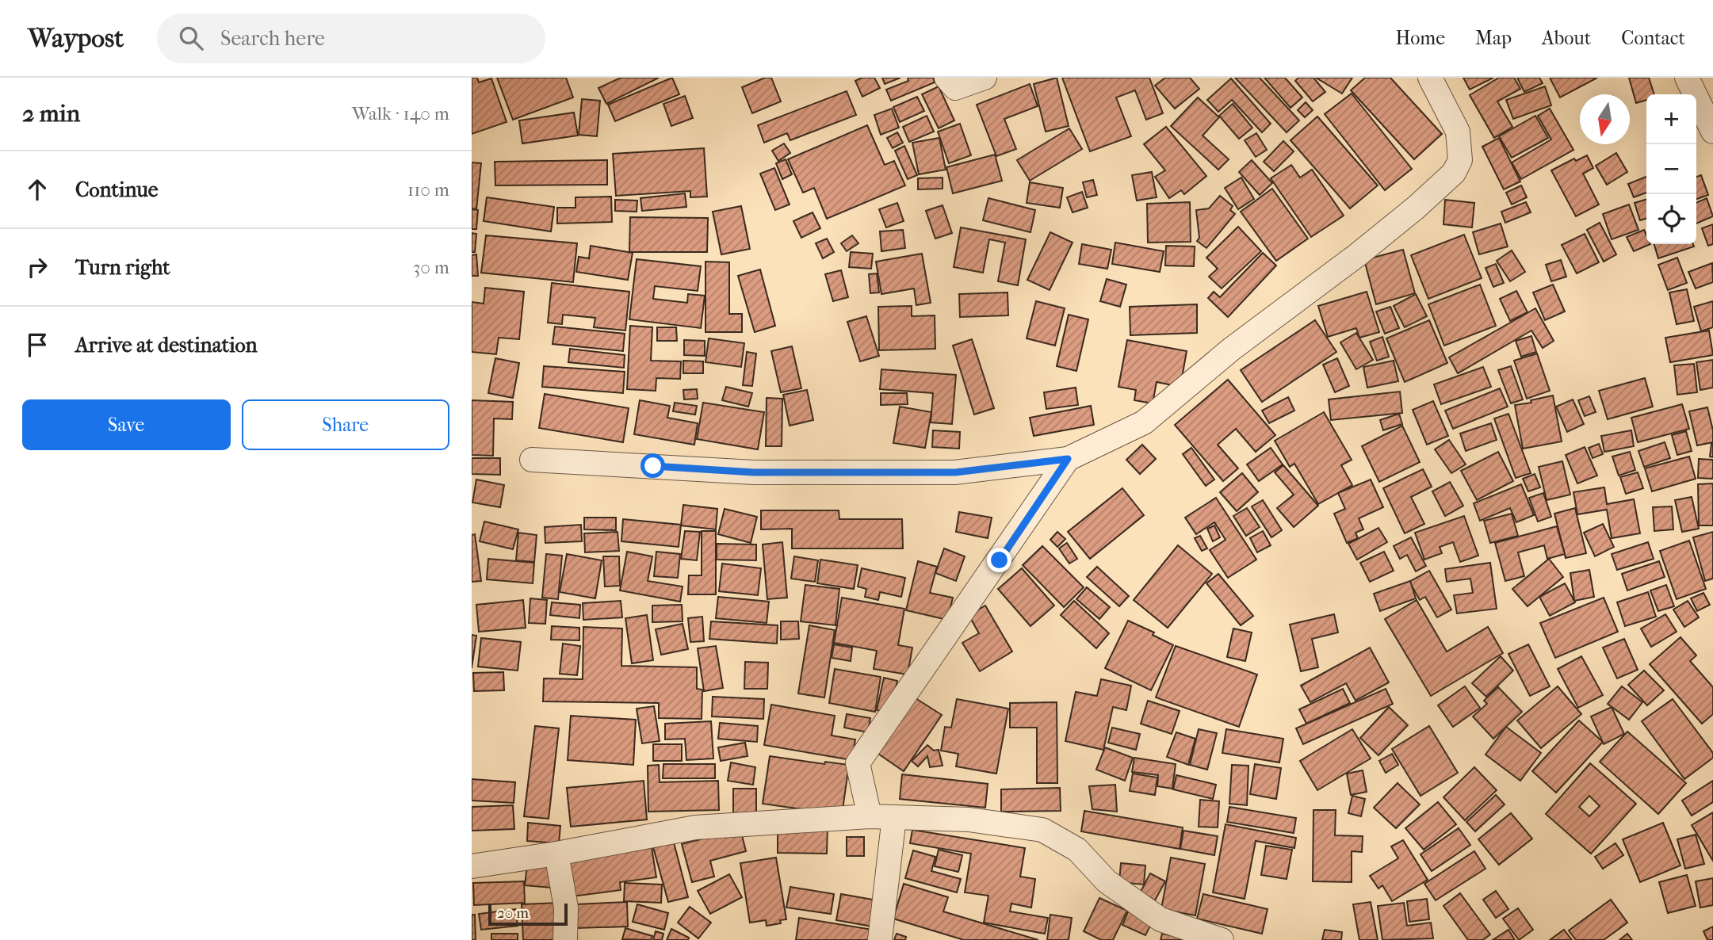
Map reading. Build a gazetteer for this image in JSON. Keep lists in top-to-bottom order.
{
  "scale_bar": "20 m",
  "north": "bottom",
  "page": {
    "header": "Waypost",
    "search": "Search here",
    "nav": [
      "Home",
      "Map",
      "About",
      "Contact"
    ],
    "heading": ["2 min", "Walk · 140 m"],
    "map_buttons": ["+", "−"],
    "list": [
      ["Continue", "110 m"],
      ["Turn right", "30 m"],
      "Arrive at destination"
    ],
    "buttons": ["Save", "Share"],
    "scale": "20 m"
  }
}
